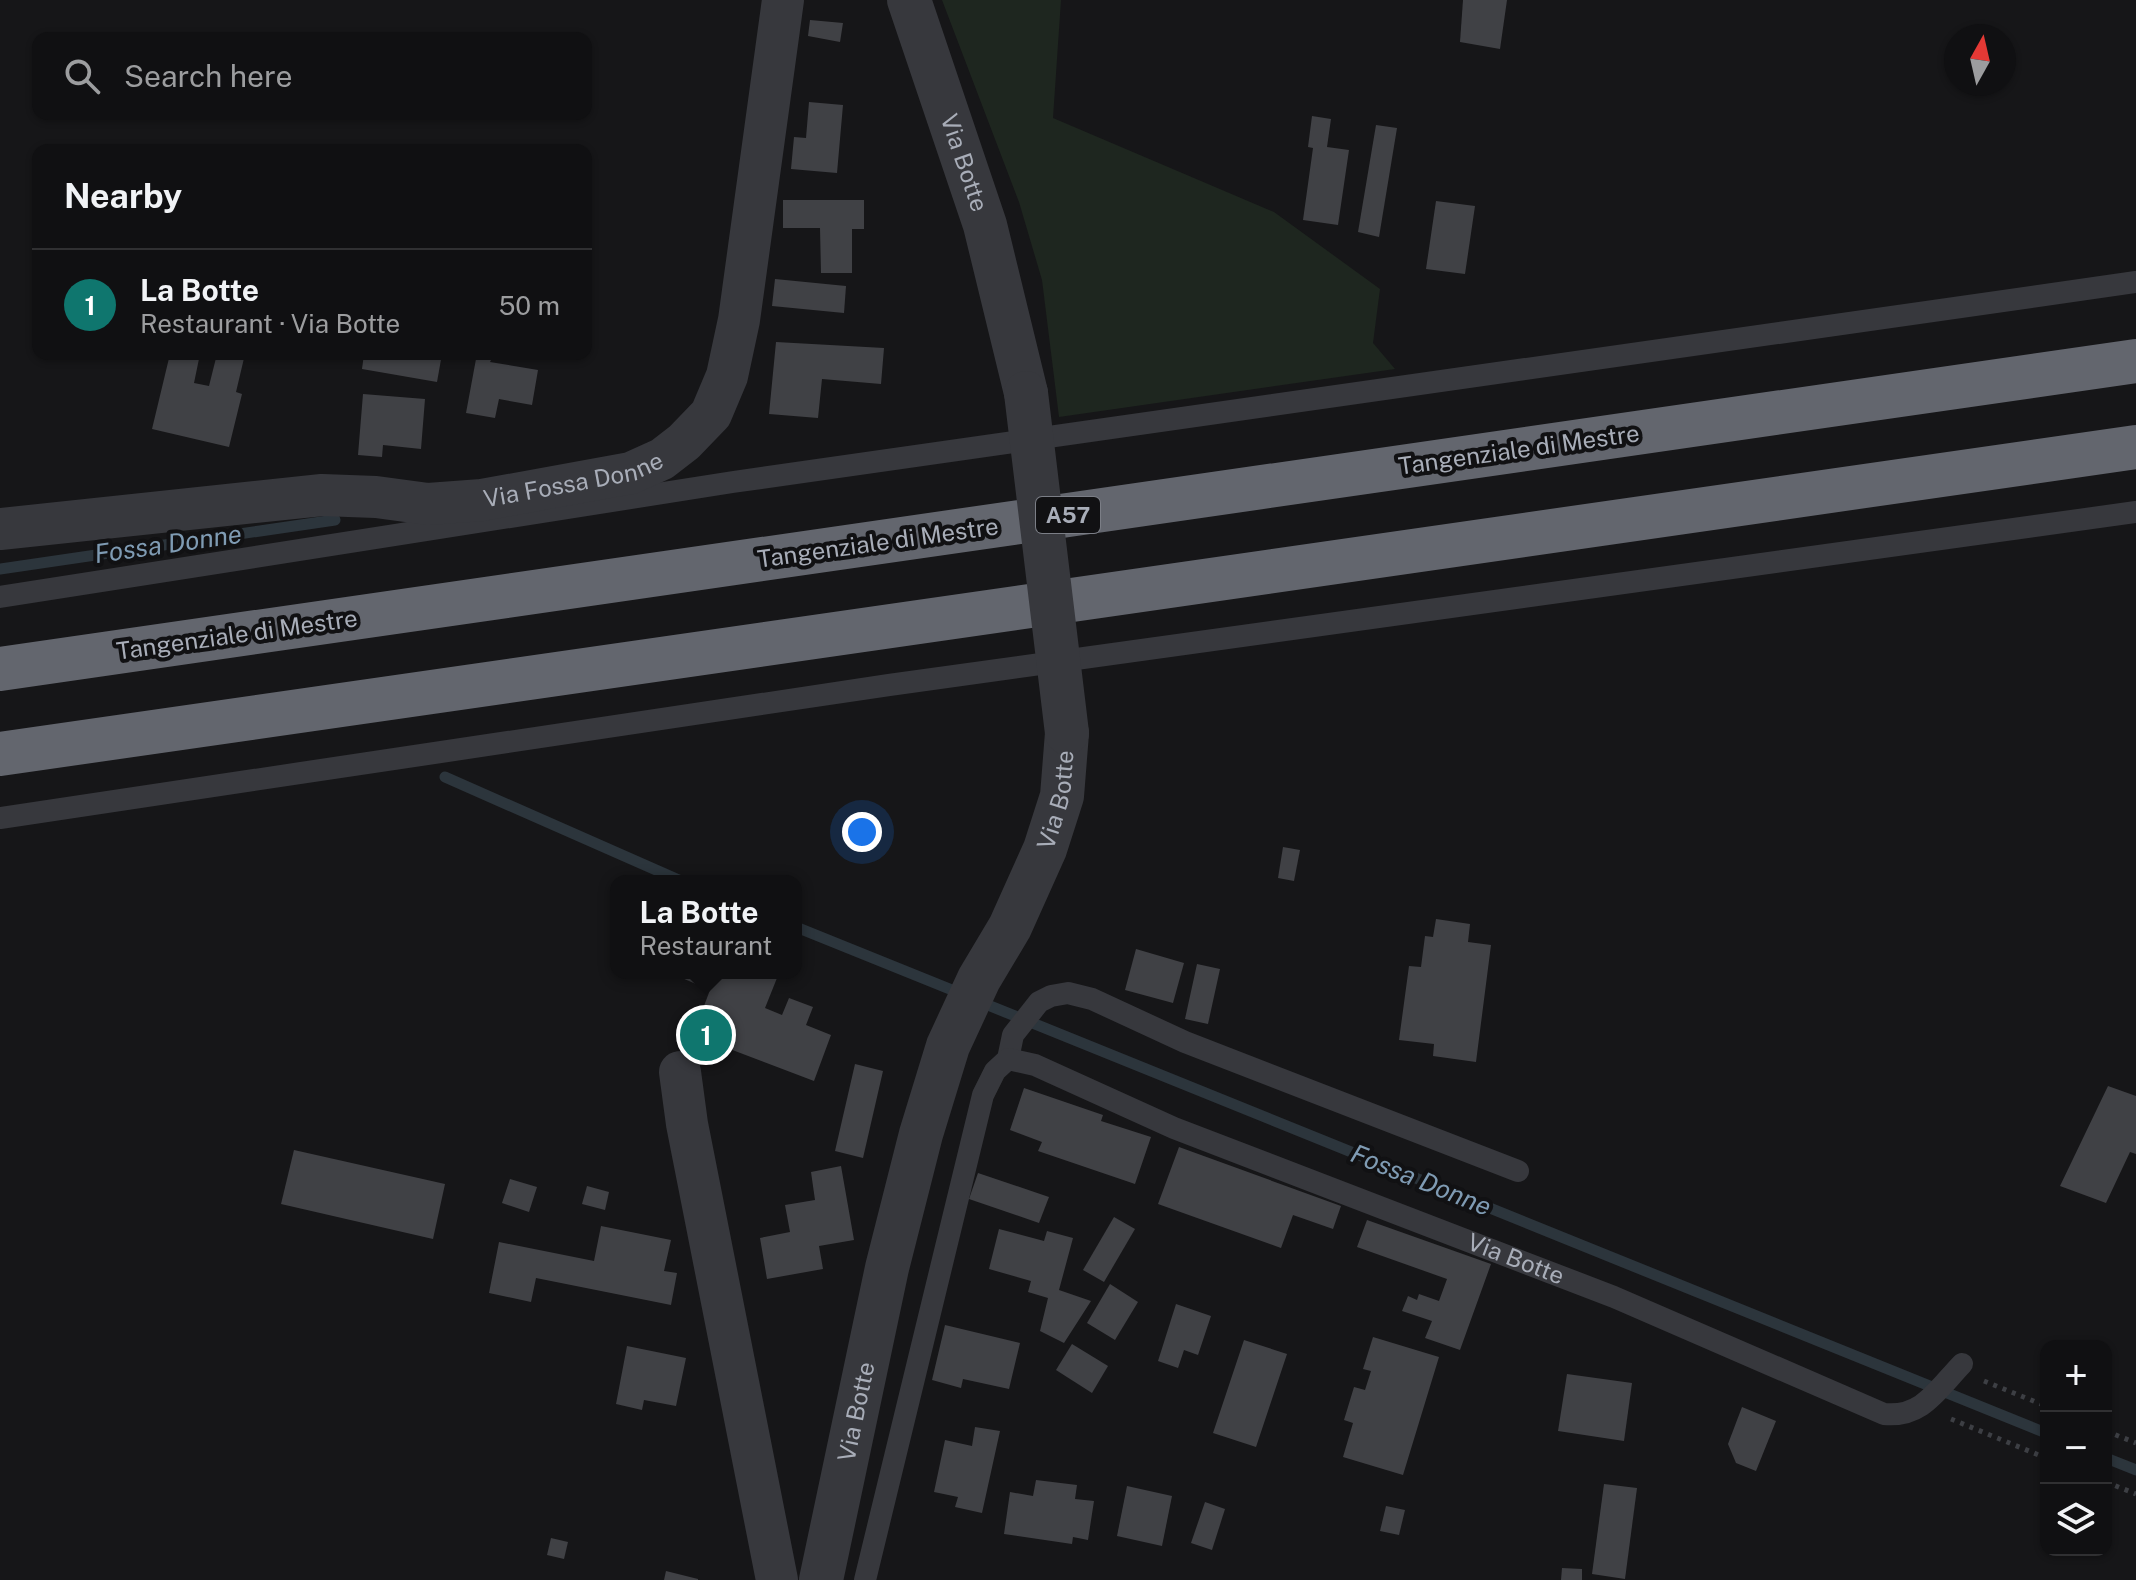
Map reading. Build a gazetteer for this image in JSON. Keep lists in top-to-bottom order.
{
  "streets": {
    "highway": ["Tangenziale di Mestre", "A57"],
    "street": ["Via Botte", "Via Fossa Donne"]
  },
  "water": ["Fossa Donne"],
  "north": "top",
  "page": {
    "search": "Search here",
    "heading": "Nearby",
    "list": [
      {
        "mark": "1",
        "name": "La Botte",
        "note": "Restaurant · Via Botte",
        "value": "50 m"
      }
    ],
    "popup": ["La Botte", "Restaurant"],
    "pins": "1",
    "map_buttons": ["+", "−"]
  }
}
